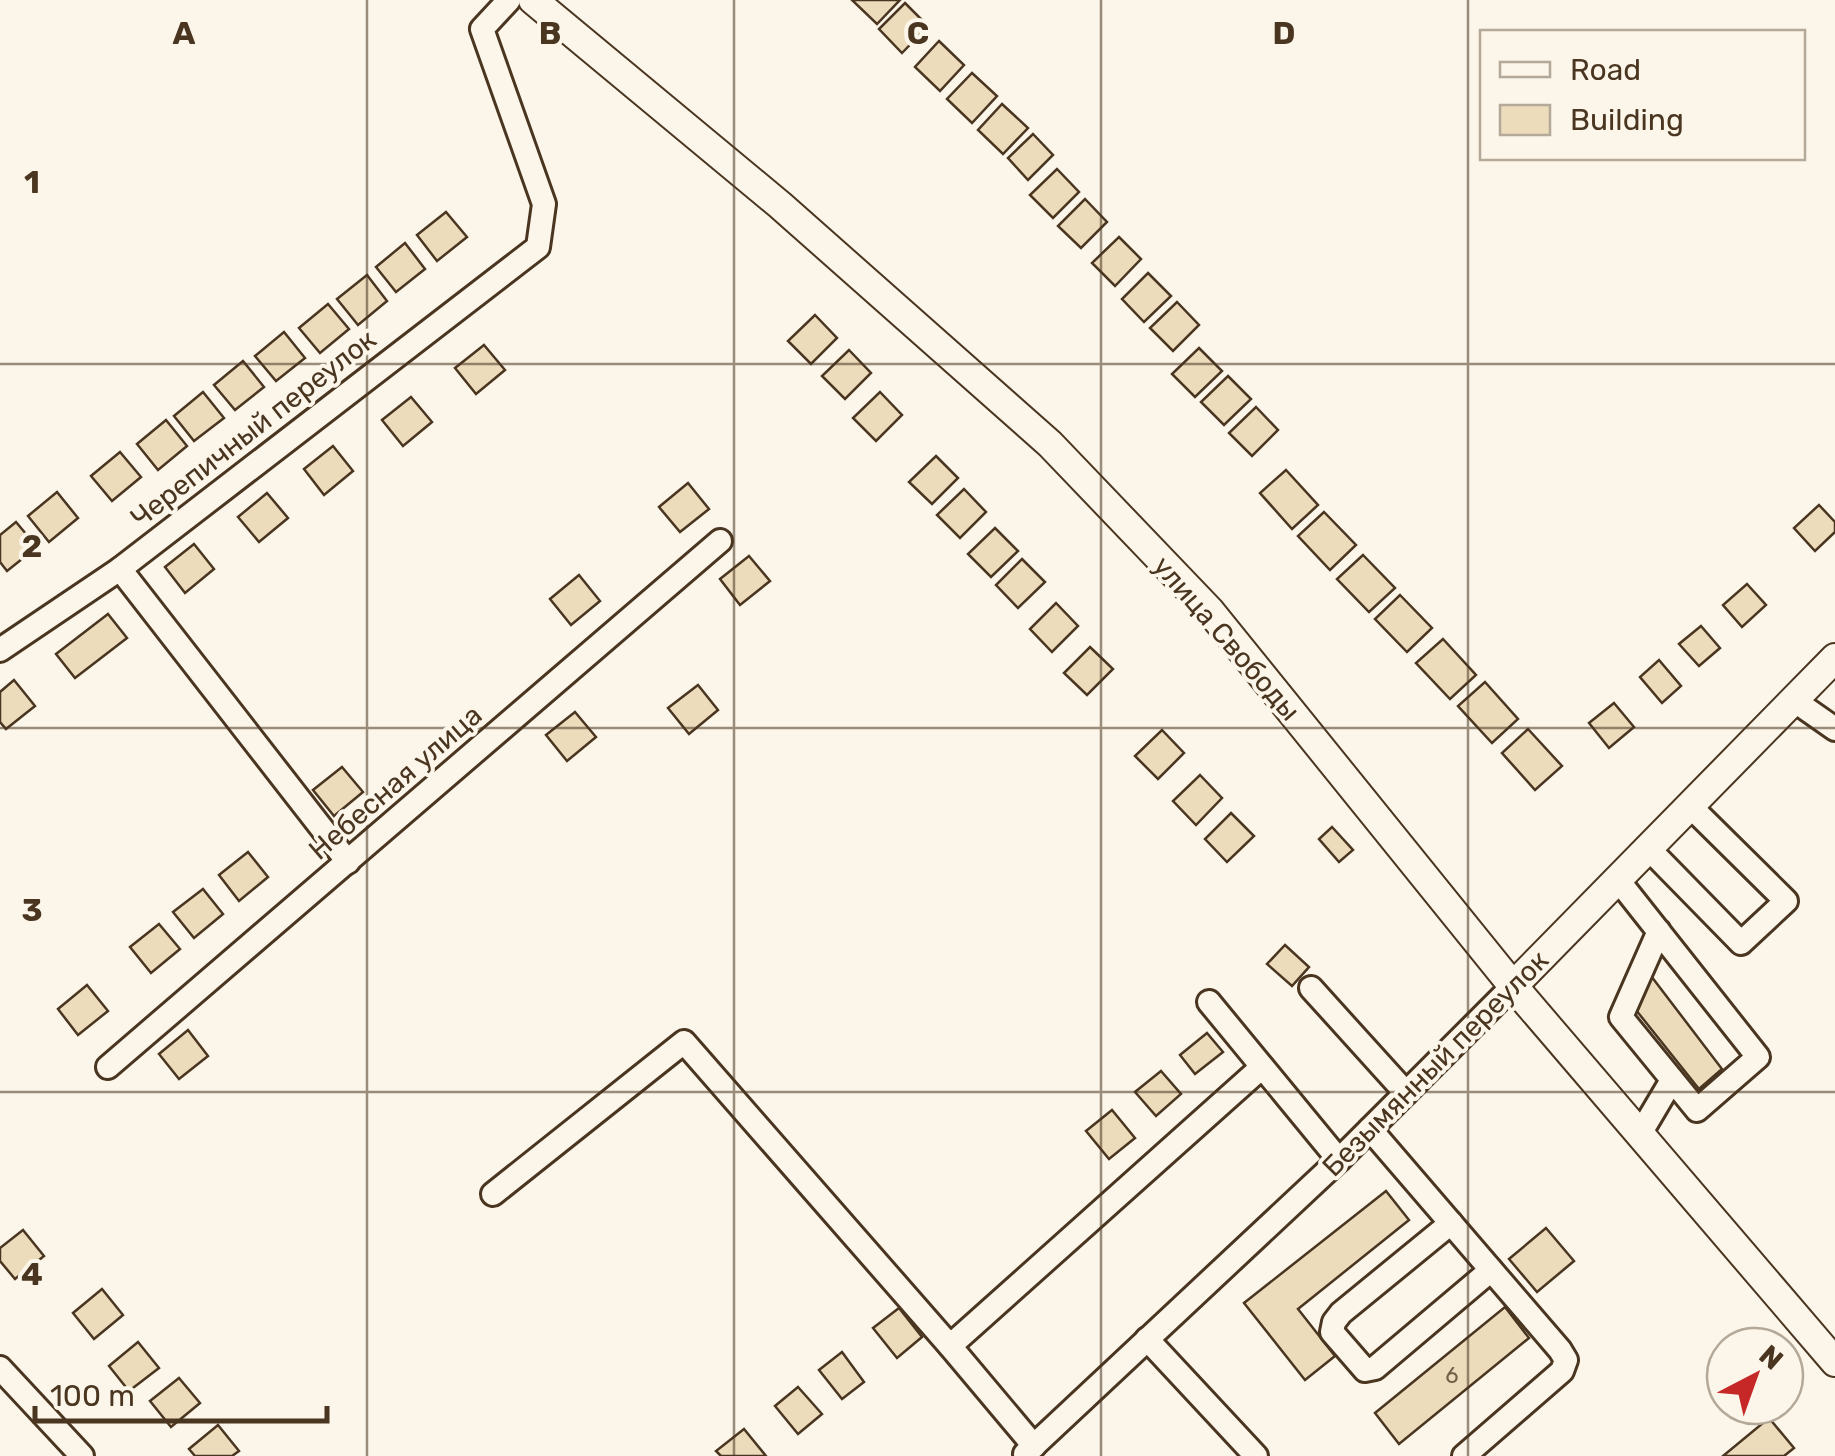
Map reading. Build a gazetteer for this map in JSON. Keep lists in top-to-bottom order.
{
  "streets": {
    "main road": ["улица Свободы", "Безымянный переулок"],
    "street": ["Черепичный переулок", "Небесная улица"]
  },
  "crossings": [
    ["улица Свободы", "Безымянный переулок"]
  ],
  "house_numbers": ["6"],
  "legend": ["Road", "Building"],
  "scale_bar": "100 m",
  "north": "top right",
  "grid": {
    "columns": [
      "A",
      "B",
      "C",
      "D"
    ],
    "rows": [
      "1",
      "2",
      "3",
      "4"
    ]
  }
}
